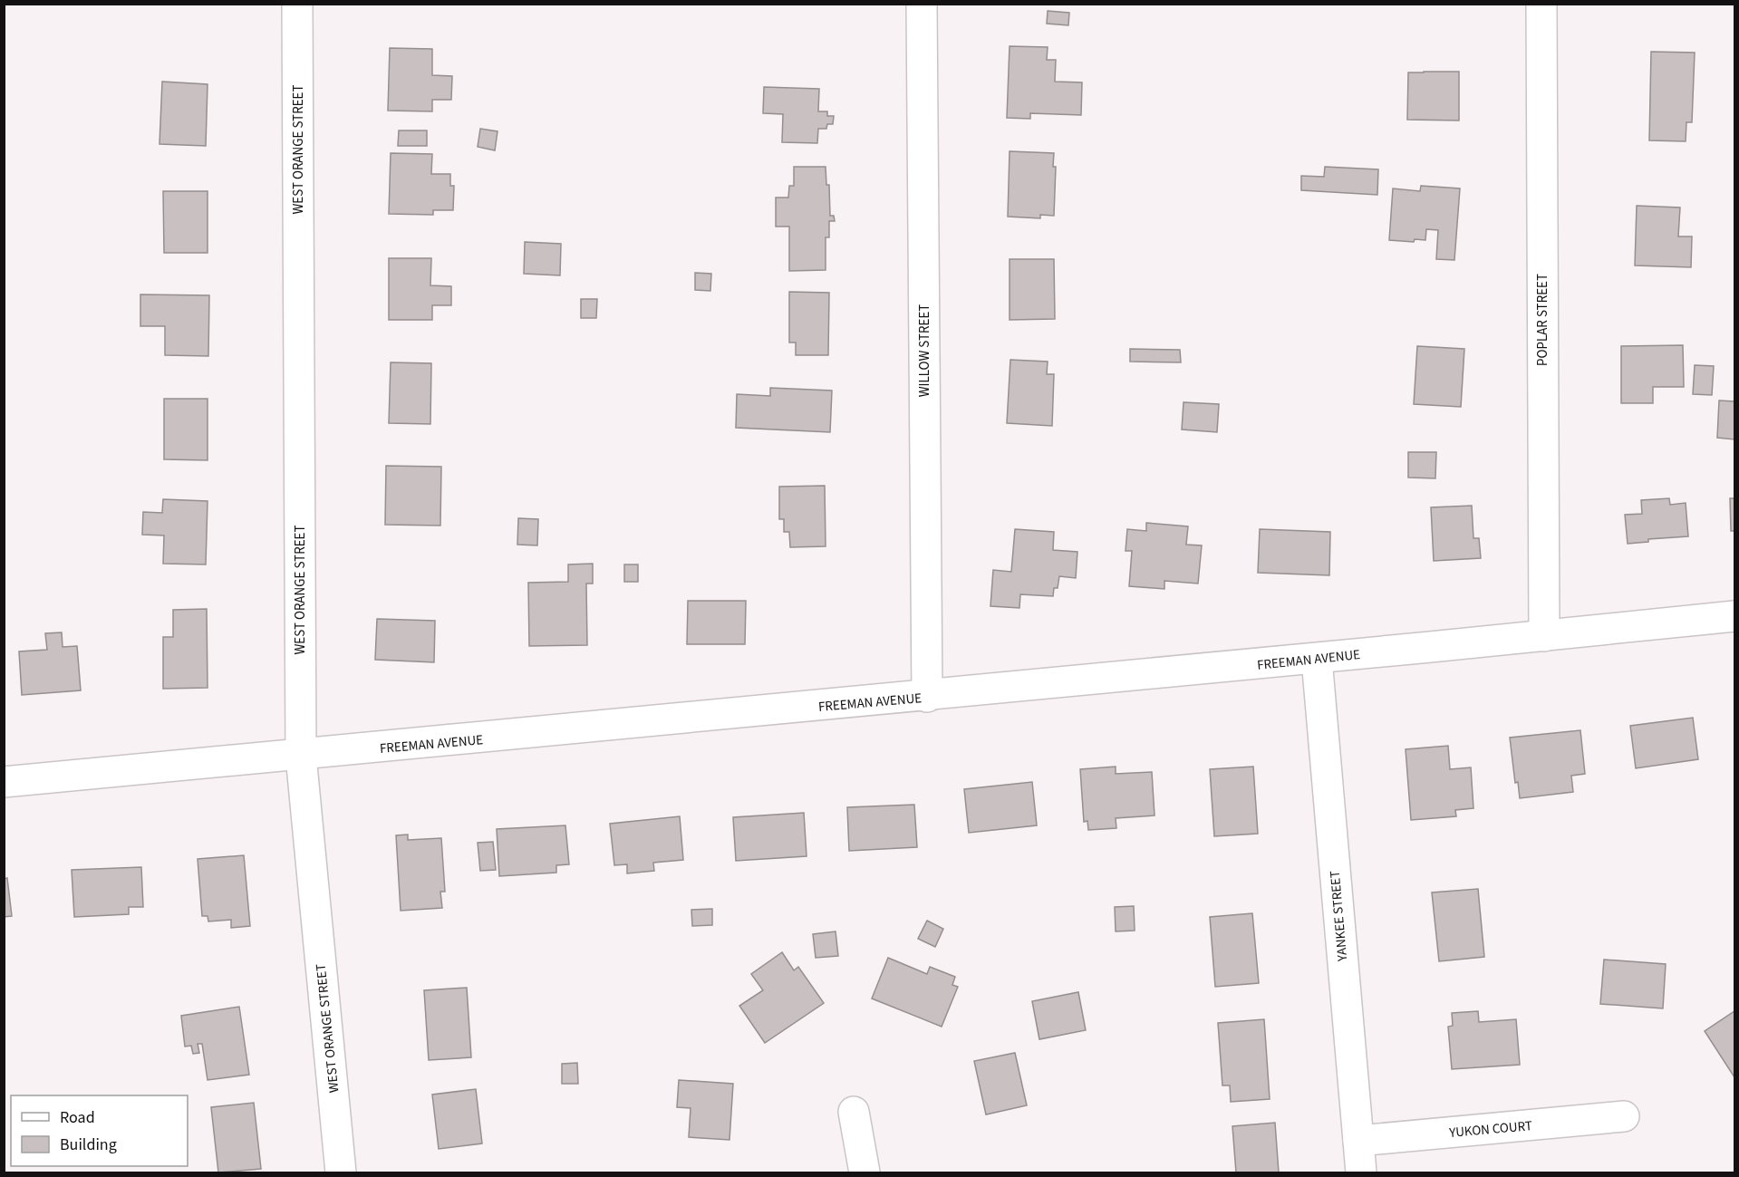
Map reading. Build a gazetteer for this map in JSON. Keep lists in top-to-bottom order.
{
  "streets": {
    "street": [
      "WEST ORANGE STREET",
      "POPLAR STREET",
      "WILLOW STREET",
      "FREEMAN AVENUE",
      "YANKEE STREET",
      "YUKON COURT"
    ]
  },
  "crossings": [
    ["WEST ORANGE STREET", "FREEMAN AVENUE"],
    ["POPLAR STREET", "FREEMAN AVENUE"],
    ["WILLOW STREET", "FREEMAN AVENUE"],
    ["FREEMAN AVENUE", "YANKEE STREET"],
    ["YANKEE STREET", "YUKON COURT"]
  ],
  "legend": ["Road", "Building"]
}
